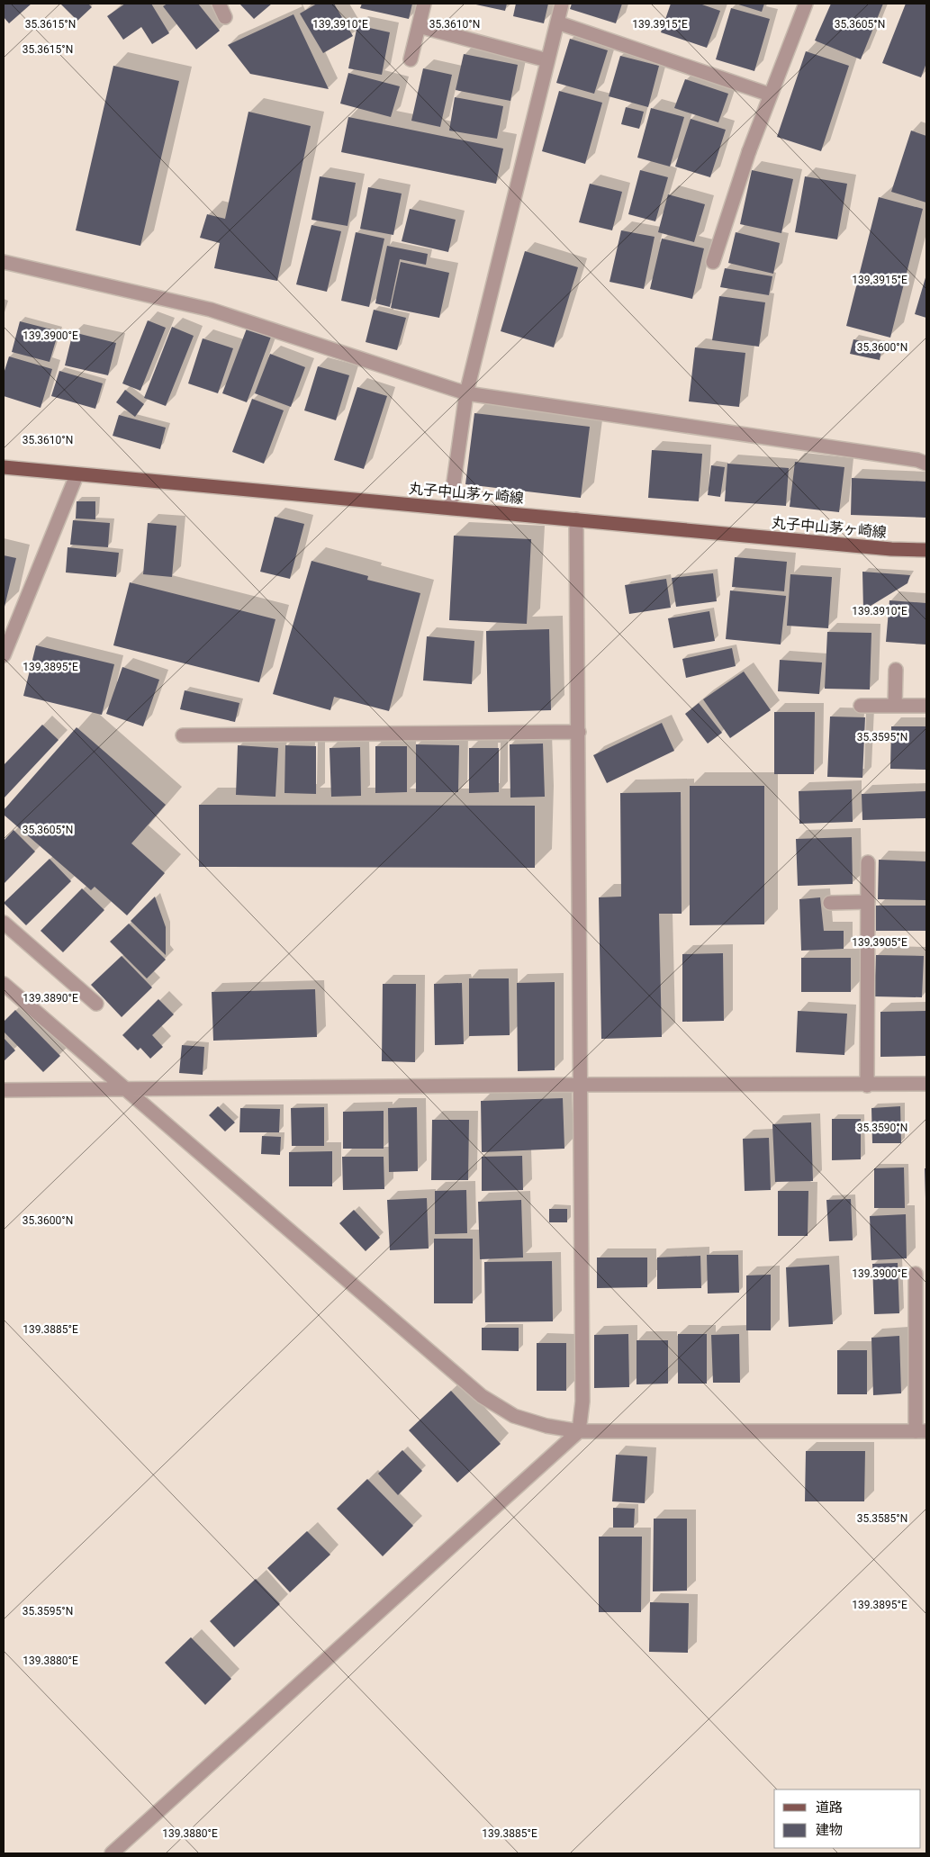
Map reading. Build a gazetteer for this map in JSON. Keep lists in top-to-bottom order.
{
  "streets": {
    "main road": ["丸子中山茅ヶ崎線"]
  },
  "legend": ["道路", "建物"],
  "coordinates": [
    "35.3615°N",
    "35.3610°N",
    "35.3605°N",
    "139.3910°E",
    "139.3915°E",
    "139.3900°E",
    "35.3600°N",
    "139.3895°E",
    "35.3595°N",
    "139.3905°E",
    "139.3890°E",
    "35.3590°N",
    "139.3885°E",
    "35.3585°N",
    "139.3880°E"
  ]
}
